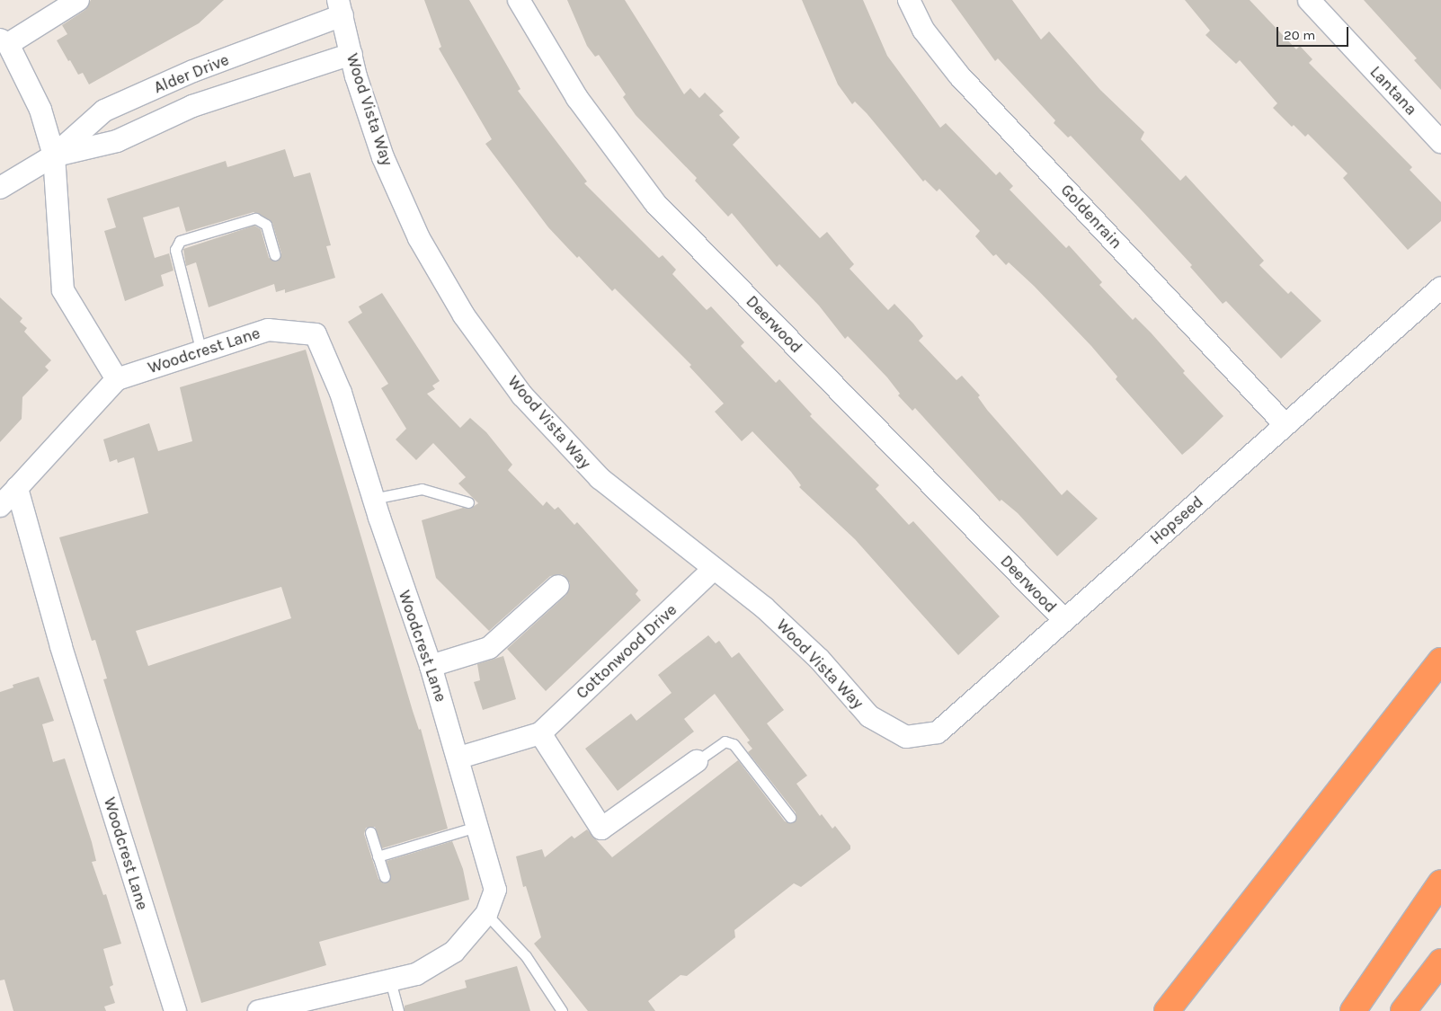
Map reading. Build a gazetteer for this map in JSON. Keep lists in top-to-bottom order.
{
  "streets": {
    "street": [
      "Alder Drive",
      "Lantana",
      "Wood Vista Way",
      "Goldenrain",
      "Deerwood",
      "Woodcrest Lane",
      "Hopseed",
      "Cottonwood Drive"
    ]
  },
  "crossings": [
    ["Alder Drive", "Wood Vista Way"],
    ["Wood Vista Way", "Hopseed"],
    ["Wood Vista Way", "Cottonwood Drive"],
    ["Goldenrain", "Hopseed"],
    ["Deerwood", "Hopseed"],
    ["Woodcrest Lane", "Cottonwood Drive"]
  ],
  "scale_bar": "20 m"
}
